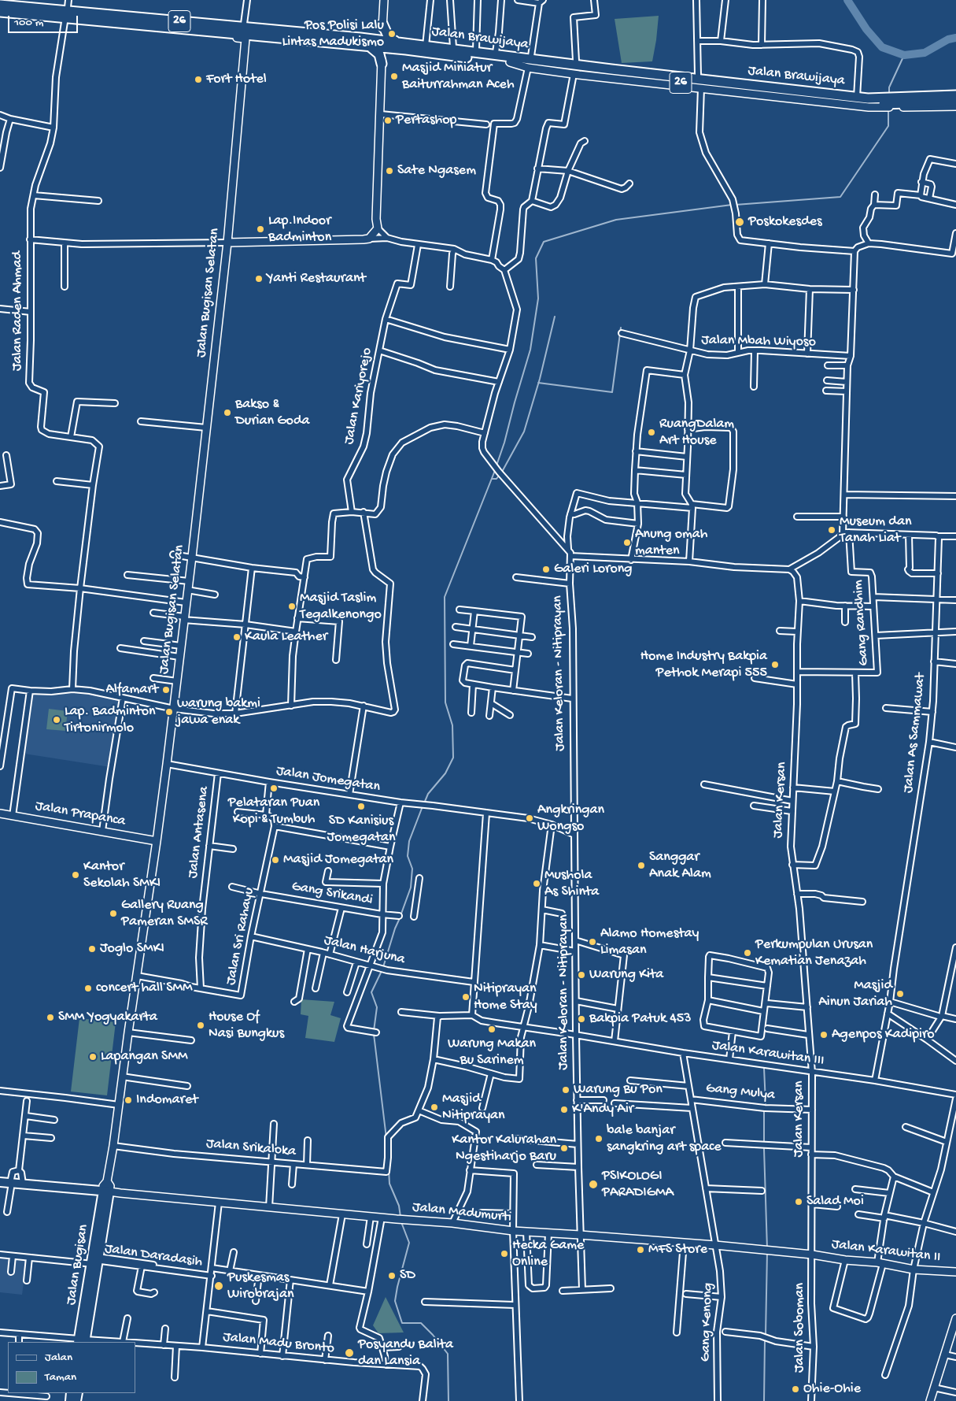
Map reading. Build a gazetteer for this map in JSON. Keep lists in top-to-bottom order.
{
  "streets": {
    "highway": ["26", "Jalan Brawijaya"],
    "main road": ["Jalan Bugisan"],
    "street": [
      "Jalan Bugisan Selatan",
      "Jalan Raden Ahmad",
      "Jalan Mbah Wiyoso",
      "Jalan Kariyorejo",
      "Gang Randhim",
      "Jalan Keloran - Nitiprayan",
      "Jalan As Sammawat",
      "Jalan Jomegatan",
      "Jalan Kersan",
      "Jalan Prapanca",
      "Jalan Antasena",
      "Gang Srikandi",
      "Jalan Sri Rahayu",
      "Jalan Harjuna",
      "Jalan Karawitan III",
      "Gang Mulya",
      "Jalan Srikaloka",
      "Jalan Madumurti",
      "Jalan Karawitan II",
      "Jalan Daradasih",
      "Gang Kenong",
      "Jalan Soboman",
      "Jalan Madu Bronto"
    ]
  },
  "crossings": [
    ["Jalan Bugisan Selatan", "Jalan Jomegatan"],
    ["Jalan Bugisan Selatan", "Jalan Prapanca"],
    ["Jalan Bugisan Selatan", "Jalan Sri Rahayu"],
    ["Jalan Bugisan Selatan", "Jalan Srikaloka"],
    ["Jalan Bugisan Selatan", "Jalan Madumurti"],
    ["Jalan Bugisan Selatan", "Jalan Bugisan"],
    ["Gang Randhim", "Jalan Kersan"],
    ["Jalan Keloran - Nitiprayan", "Jalan Jomegatan"],
    ["Jalan Keloran - Nitiprayan", "Jalan Karawitan III"],
    ["Jalan Keloran - Nitiprayan", "Jalan Madumurti"],
    ["Jalan As Sammawat", "Jalan Karawitan III"],
    ["Jalan Jomegatan", "Jalan Antasena"],
    ["Jalan Kersan", "Jalan Karawitan III"],
    ["Jalan Kersan", "Gang Mulya"],
    ["Jalan Kersan", "Jalan Madumurti"],
    ["Jalan Kersan", "Jalan Karawitan II"],
    ["Jalan Kersan", "Jalan Soboman"],
    ["Jalan Antasena", "Jalan Sri Rahayu"],
    ["Gang Srikandi", "Jalan Sri Rahayu"],
    ["Jalan Sri Rahayu", "Jalan Harjuna"],
    ["Jalan Karawitan III", "Gang Kenong"],
    ["Gang Mulya", "Gang Kenong"],
    ["Jalan Madumurti", "Jalan Karawitan II"],
    ["Jalan Madumurti", "Jalan Bugisan"],
    ["Jalan Madumurti", "Gang Kenong"],
    ["Jalan Madumurti", "Jalan Soboman"],
    ["Jalan Karawitan II", "Jalan Soboman"],
    ["Jalan Daradasih", "Jalan Bugisan"],
    ["Jalan Bugisan", "Jalan Madu Bronto"]
  ],
  "places": [
    "Pos Polisi Lalu Lintas Madukismo",
    "Masjid Miniatur Baiturrahman Aceh",
    "Fort Hotel",
    "Pertashop",
    "Sate Ngasem",
    "Poskokesdes",
    "Lap.Indoor Badminton",
    "Yanti Restaurant",
    "Bakso & Durian Goda",
    "RuangDalam Art House",
    "Museum dan Tanah Liat",
    "Anung omah manten",
    "Galeri Lorong",
    "Masjid Taslim Tegalkenongo",
    "Kaula Leather",
    "Home Industry Bakpia Pethok Merapi 555",
    "Alfamart",
    "warung bakmi jawa enak",
    "Lap. Badminton Tirtonirmolo",
    "Pelataran Puan Kopi & Tumbuh",
    "SD Kanisius Jomegatan",
    "Angkringan Wongso",
    "Masjid Jomegatan",
    "Sanggar Anak Alam",
    "Kantor Sekolah SMKI",
    "Mushola As Shinta",
    "Gallery Ruang Pameran SMSR",
    "Alamo Homestay Limasan",
    "Joglo SMKI",
    "Perkumpulan Urusan Kematian Jenazah",
    "Warung Kita",
    "concert hall SMM",
    "Masjid Ainun Jariah",
    "Nitiprayan Home Stay",
    "SMM Yogyakarta",
    "Bakpia Patuk 453",
    "House Of Nasi Bungkus",
    "Warung Makan Bu Sarinem",
    "Agenpos Kadipiro",
    "Lapangan SMM",
    "Warung Bu Pon",
    "Indomaret",
    "Masjid Nitiprayan",
    "K'Andy Air",
    "bale banjar sangkring art space",
    "Kantor Kalurahan Ngestiharjo Baru",
    "PSIKOLOGI PARADIGMA",
    "Salad Moi",
    "MFS Store",
    "Hecka Game Online",
    "SD",
    "Puskesmas Wirobrajan",
    "Posyandu Balita dan Lansia",
    "Ohie-Ohie"
  ],
  "legend": ["Jalan", "Taman"],
  "scale_bar": "100 m"
}
